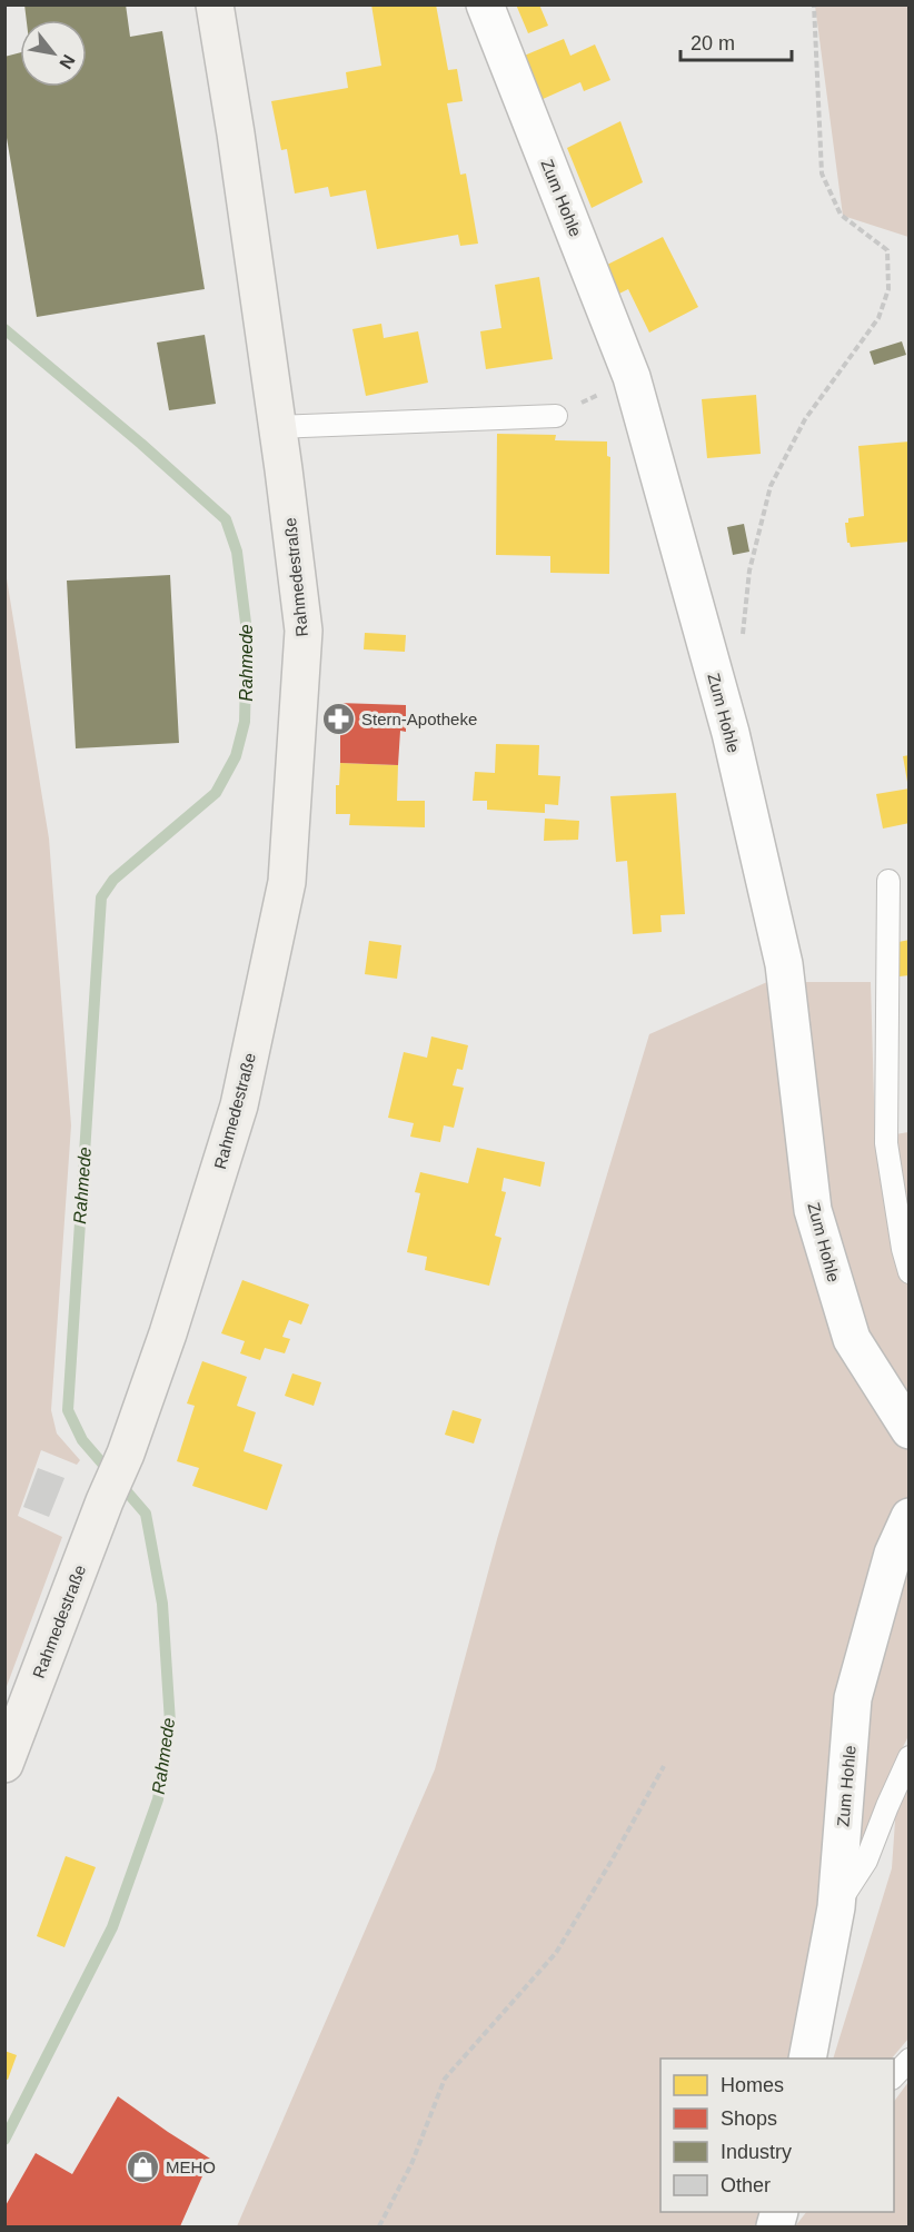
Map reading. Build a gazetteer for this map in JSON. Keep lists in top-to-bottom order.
{
  "streets": {
    "main road": ["Rahmedestraße"],
    "street": ["Zum Hohle"]
  },
  "water": ["Rahmede"],
  "places": {
    "pharmacy": ["Stern-Apotheke"],
    "shop": ["MEHO"]
  },
  "legend": [
    "Homes",
    "Shops",
    "Industry",
    "Other"
  ],
  "scale_bar": "20 m",
  "north": "bottom right"
}
